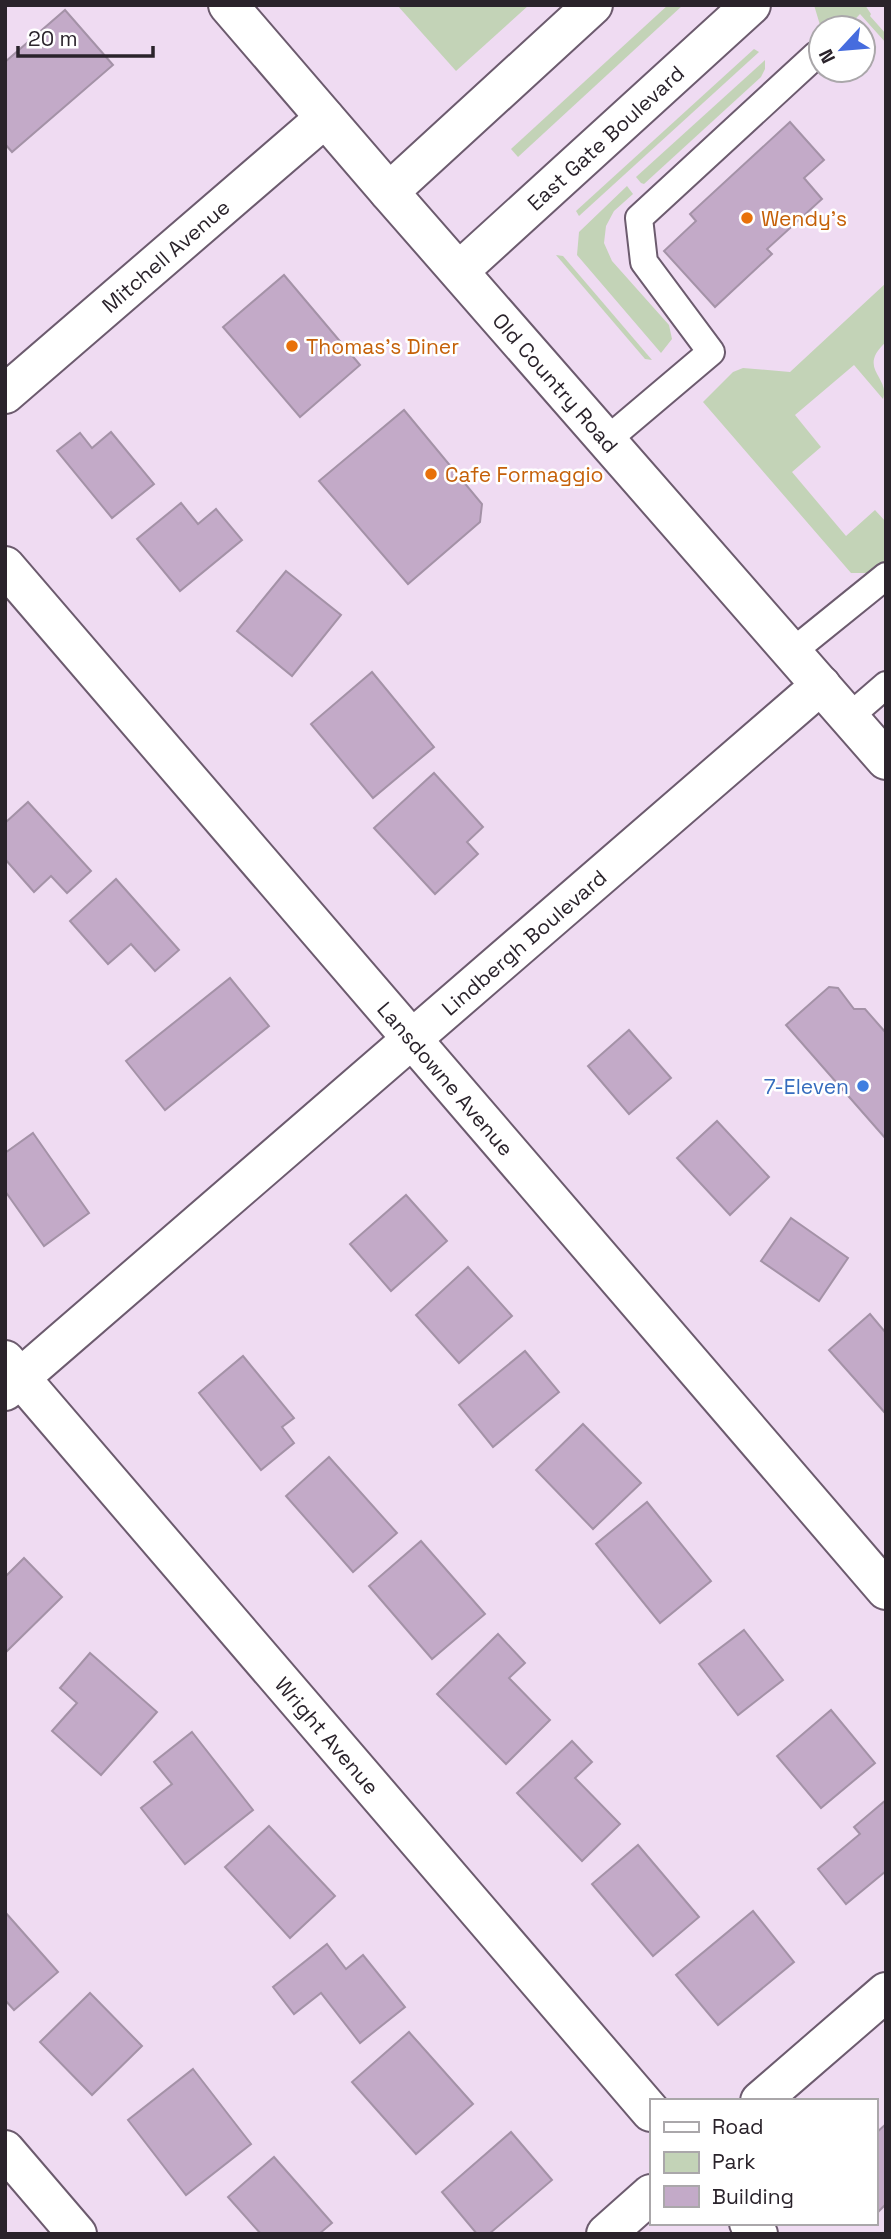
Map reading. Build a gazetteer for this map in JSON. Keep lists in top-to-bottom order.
{
  "streets": {
    "street": [
      "East Gate Boulevard",
      "Mitchell Avenue",
      "Old Country Road",
      "Lindbergh Boulevard",
      "Lansdowne Avenue",
      "Wright Avenue"
    ]
  },
  "crossings": [
    ["East Gate Boulevard", "Old Country Road"],
    ["Mitchell Avenue", "Old Country Road"],
    ["Old Country Road", "Lindbergh Boulevard"],
    ["Lindbergh Boulevard", "Lansdowne Avenue"],
    ["Lindbergh Boulevard", "Wright Avenue"]
  ],
  "places": [
    "Wendy's",
    "Thomas's Diner",
    "Cafe Formaggio",
    "7-Eleven"
  ],
  "legend": ["Road", "Park", "Building"],
  "scale_bar": "20 m",
  "north": "bottom left"
}
